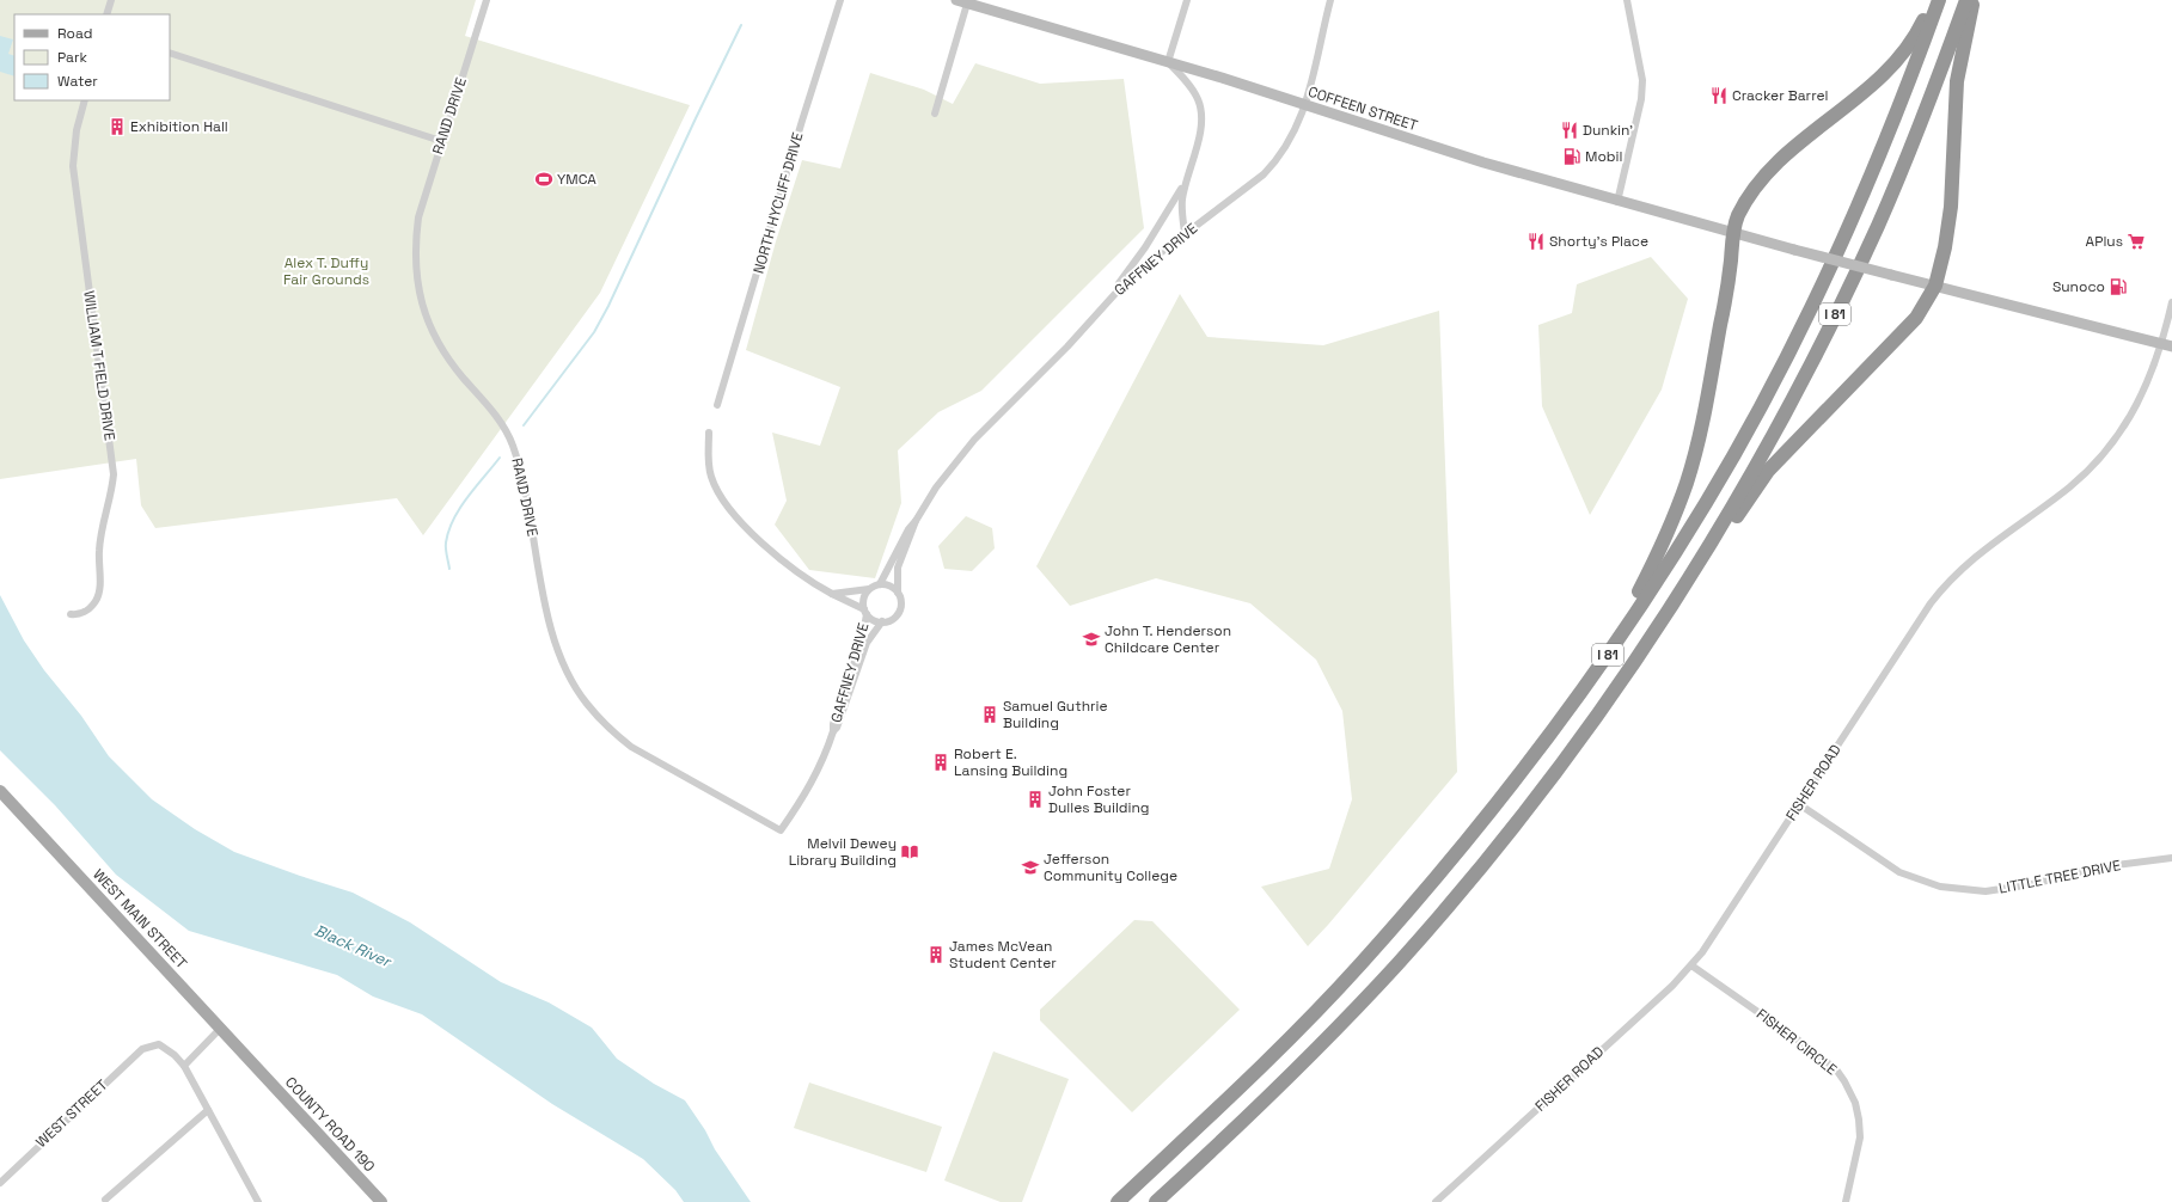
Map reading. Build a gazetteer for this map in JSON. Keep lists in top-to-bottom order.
{
  "streets": {
    "highway": ["I 81"],
    "main road": ["COFFEEN STREET", "WEST MAIN STREET", "COUNTY ROAD 190"],
    "street": [
      "RAND DRIVE",
      "NORTH HYCLIFF DRIVE",
      "GAFFNEY DRIVE",
      "WILLIAM T FIELD DRIVE",
      "FISHER ROAD",
      "LITTLE TREE DRIVE",
      "FISHER CIRCLE",
      "WEST STREET"
    ]
  },
  "crossings": [
    ["COFFEEN STREET", "GAFFNEY DRIVE"],
    ["COFFEEN STREET", "FISHER ROAD"],
    ["RAND DRIVE", "GAFFNEY DRIVE"],
    ["FISHER ROAD", "LITTLE TREE DRIVE"],
    ["FISHER ROAD", "FISHER CIRCLE"],
    ["WEST MAIN STREET", "COUNTY ROAD 190"]
  ],
  "water": ["Black River"],
  "parks": ["Alex T. Duffy Fair Grounds"],
  "places": {
    "restaurant": ["Cracker Barrel", "Dunkin'", "Shorty's Place"],
    "building": [
      "Exhibition Hall",
      "Samuel Guthrie Building",
      "Robert E. Lansing Building",
      "John Foster Dulles Building",
      "James McVean Student Center"
    ],
    "fuel station": ["Mobil", "Sunoco"],
    "sports": ["YMCA"],
    "supermarket": ["APlus"],
    "school or university": ["John T. Henderson Childcare Center", "Jefferson Community College"],
    "library": ["Melvil Dewey Library Building"]
  },
  "legend": ["Road", "Park", "Water"]
}
